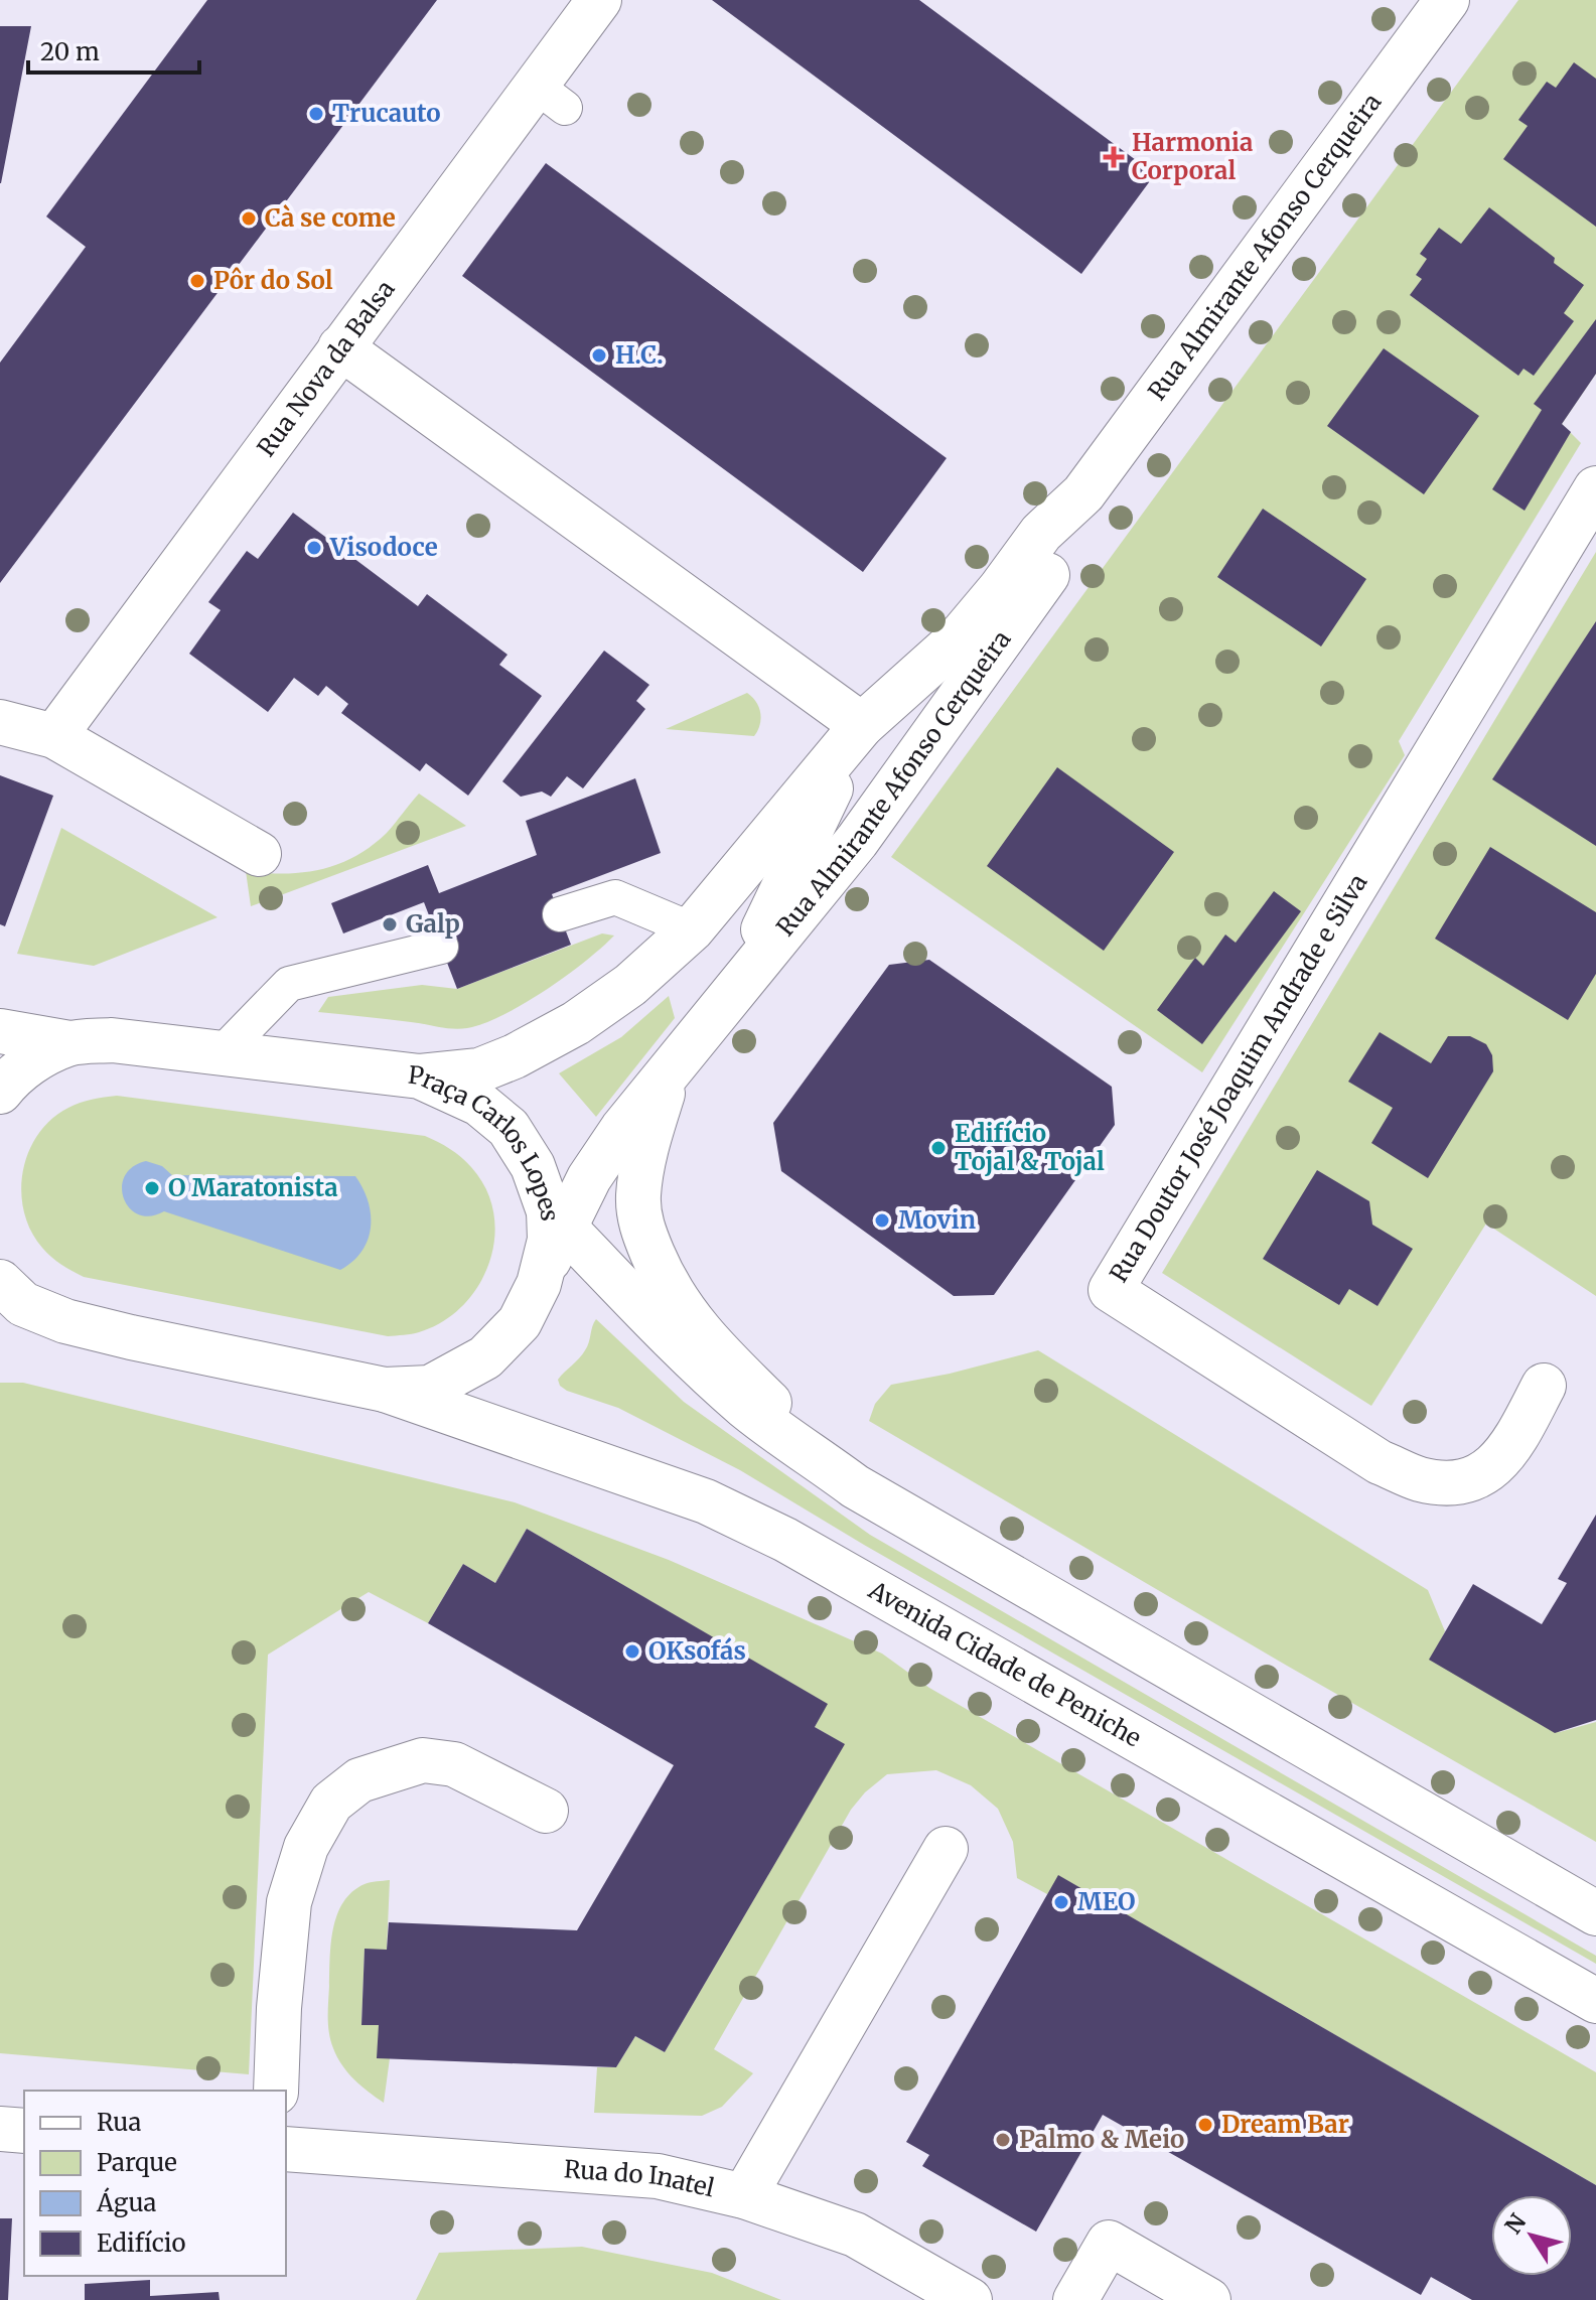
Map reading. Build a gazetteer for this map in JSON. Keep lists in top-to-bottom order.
{
  "streets": {
    "main road": [
      "Rua Almirante Afonso Cerqueira",
      "Rua Nova da Balsa",
      "Rua Doutor José Joaquim Andrade e Silva",
      "Praça Carlos Lopes",
      "Avenida Cidade de Peniche",
      "Rua do Inatel"
    ]
  },
  "crossings": [
    ["Rua Almirante Afonso Cerqueira", "Praça Carlos Lopes"],
    ["Praça Carlos Lopes", "Avenida Cidade de Peniche"]
  ],
  "places": {
    "other": [
      "Trucauto",
      "Cà se come",
      "Pôr do Sol",
      "H.C.",
      "Visodoce",
      "Galp",
      "Edifício Tojal & Tojal",
      "O Maratonista",
      "Movin",
      "OKsofás",
      "MEO",
      "Dream Bar",
      "Palmo & Meio"
    ],
    "health": ["Harmonia Corporal"]
  },
  "legend": [
    "Rua",
    "Parque",
    "Água",
    "Edifício"
  ],
  "scale_bar": "20 m",
  "north": "top left"
}
